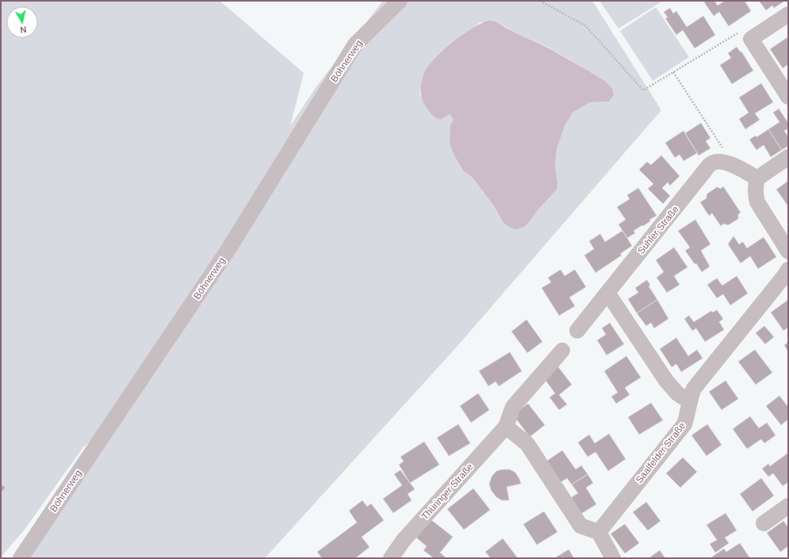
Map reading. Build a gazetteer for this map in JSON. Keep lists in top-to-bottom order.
{
  "streets": {
    "street": [
      "Böhnerweg",
      "Suhler Straße",
      "Saalfelder Straße",
      "Thüringer Straße"
    ]
  },
  "north": "bottom"
}
